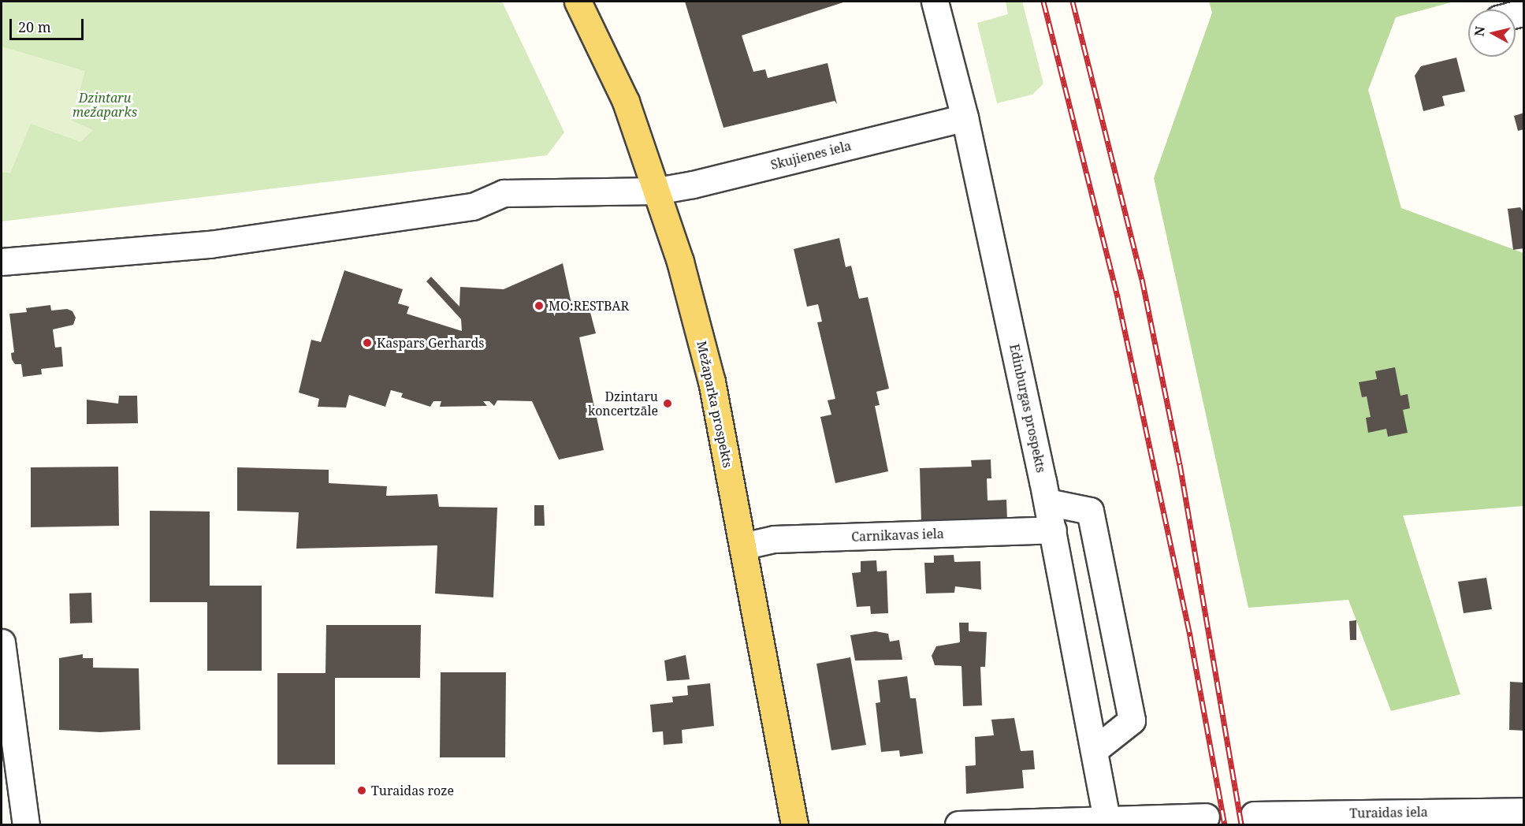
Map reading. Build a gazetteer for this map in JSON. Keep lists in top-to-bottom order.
{
  "streets": {
    "main road": ["Mežaparka prospekts"],
    "street": [
      "Skujienes iela",
      "Edinburgas prospekts",
      "Carnikavas iela",
      "Turaidas iela"
    ]
  },
  "crossings": [
    ["Skujienes iela", "Mežaparka prospekts"],
    ["Skujienes iela", "Edinburgas prospekts"],
    ["Mežaparka prospekts", "Carnikavas iela"],
    ["Edinburgas prospekts", "Carnikavas iela"]
  ],
  "parks": ["Dzintaru mežaparks"],
  "places": [
    "MO:RESTBAR",
    "Kaspars Gerhards",
    "Dzintaru koncertzāle",
    "Turaidas roze"
  ],
  "scale_bar": "20 m",
  "north": "left"
}
